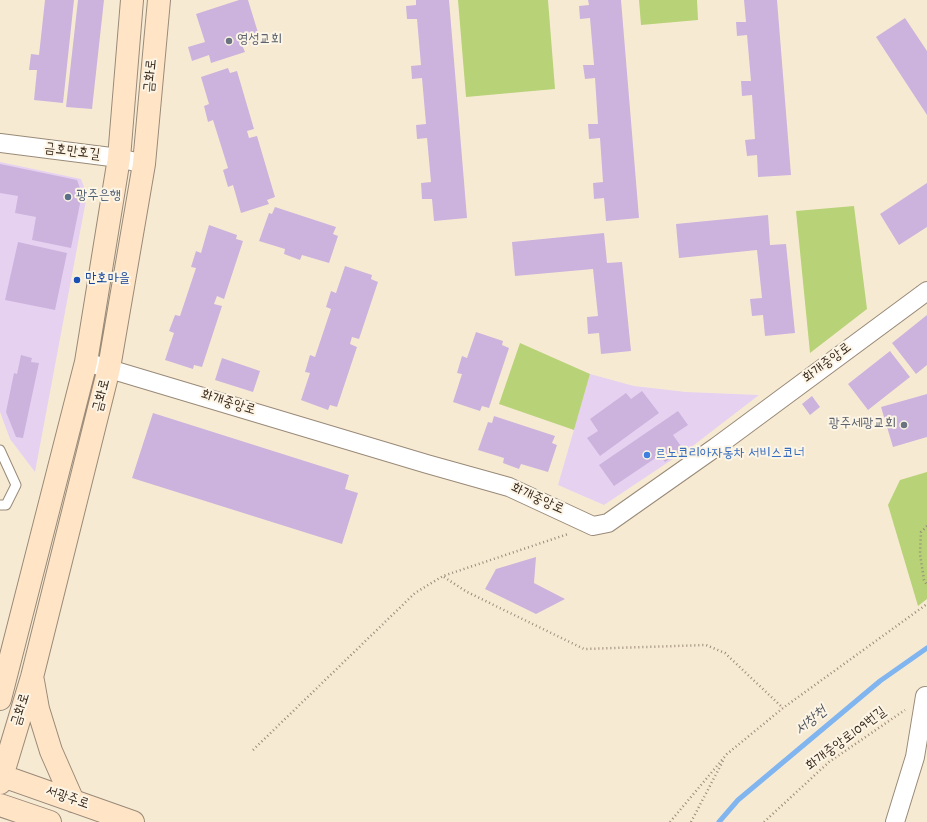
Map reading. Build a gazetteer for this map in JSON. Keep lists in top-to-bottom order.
{
  "streets": {
    "main road": ["금화로", "서광주로"],
    "street": ["금호만호길", "화개중앙로"],
    "path": ["화개중앙로109번길"]
  },
  "crossings": [
    ["금화로", "금호만호길"],
    ["금화로", "화개중앙로"],
    ["금화로", "서광주로"]
  ],
  "water": ["서창천"],
  "places": [
    "영성교회",
    "광주은행",
    "만호마을",
    "광주세광교회",
    "르노코리아자동차 서비스코너"
  ]
}
